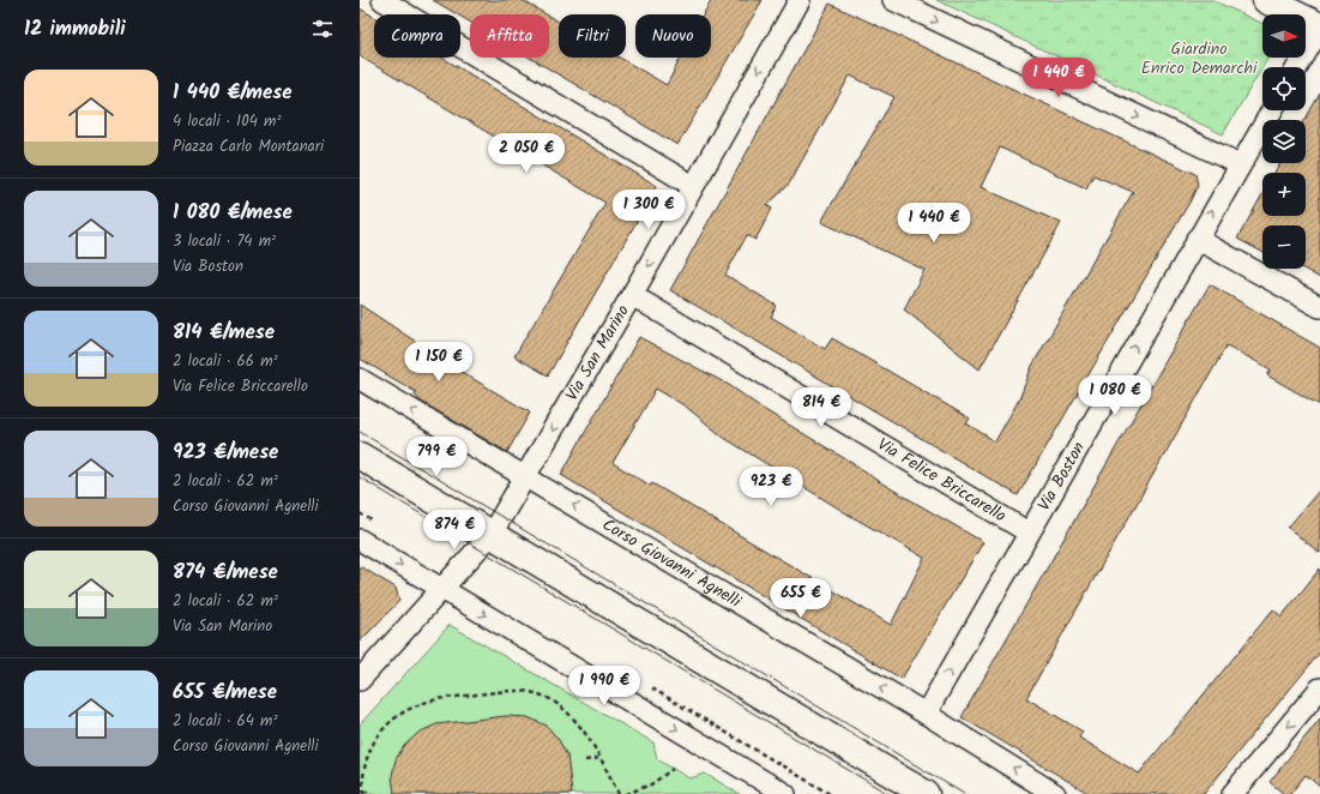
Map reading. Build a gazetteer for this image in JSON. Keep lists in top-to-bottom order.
{
  "streets": {
    "street": [
      "Via San Marino",
      "Via Boston",
      "Via Felice Briccarello",
      "Corso Giovanni Agnelli"
    ]
  },
  "crossings": [
    ["Via San Marino", "Via Felice Briccarello"],
    ["Via San Marino", "Corso Giovanni Agnelli"],
    ["Via Boston", "Via Felice Briccarello"],
    ["Via Boston", "Corso Giovanni Agnelli"]
  ],
  "one_way": ["Via San Marino", "Via Boston"],
  "parks": ["Giardino Enrico Demarchi"],
  "north": "right",
  "page": {
    "heading": "12 immobili",
    "map_buttons": ["+", "−"],
    "chip": [
      "Compra",
      "Affitta",
      "Filtri",
      "Nuovo"
    ],
    "list": [
      {
        "name": "1 440 €/mese",
        "note": "4 locali · 104 m² · Piazza Carlo Montanari"
      },
      {
        "name": "1 080 €/mese",
        "note": "3 locali · 74 m² · Via Boston"
      },
      {
        "name": "814 €/mese",
        "note": "2 locali · 66 m² · Via Felice Briccarello"
      },
      {
        "name": "923 €/mese",
        "note": "2 locali · 62 m² · Corso Giovanni Agnelli"
      },
      {
        "name": "874 €/mese",
        "note": "2 locali · 62 m² · Via San Marino"
      },
      {
        "name": "655 €/mese",
        "note": "2 locali · 64 m² · Corso Giovanni Agnelli"
      }
    ],
    "price": [
      "1 440 €",
      "2 050 €",
      "1 300 €",
      "1 440 €",
      "1 150 €",
      "1 080 €",
      "814 €",
      "799 €",
      "923 €",
      "874 €",
      "655 €",
      "1 990 €"
    ]
  }
}
